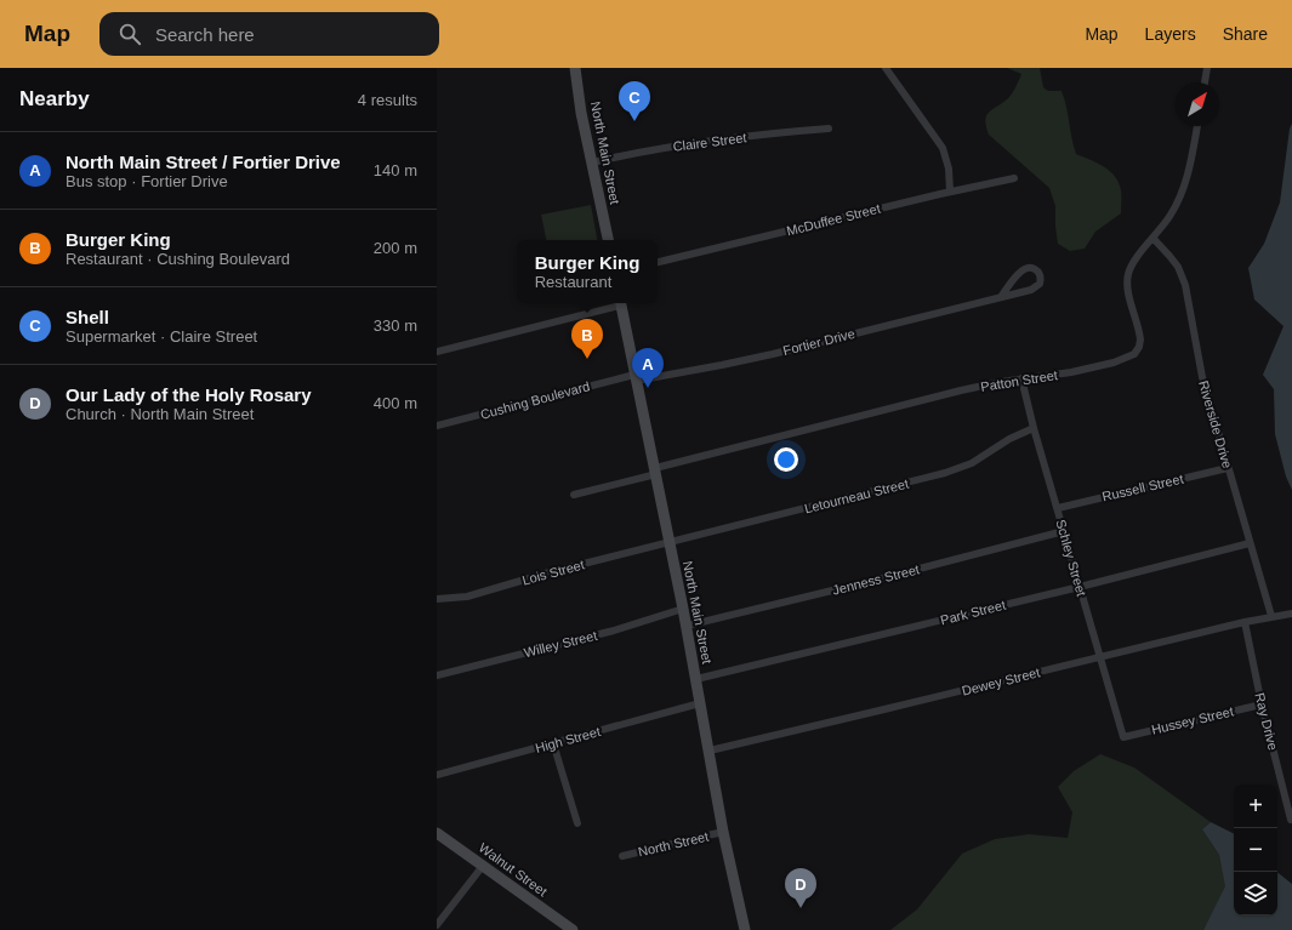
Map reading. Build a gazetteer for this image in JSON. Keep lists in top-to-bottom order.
{
  "streets": {
    "main road": ["North Main Street", "Walnut Street"],
    "street": [
      "Claire Street",
      "McDuffee Street",
      "Fortier Drive",
      "Patton Street",
      "Cushing Boulevard",
      "Riverside Drive",
      "Russell Street",
      "Letourneau Street",
      "Schley Street",
      "Lois Street",
      "Jenness Street",
      "Park Street",
      "Willey Street",
      "Dewey Street",
      "Hussey Street",
      "Ray Drive",
      "High Street",
      "North Street"
    ]
  },
  "crossings": [
    ["Claire Street", "North Main Street"],
    ["North Main Street", "Fortier Drive"],
    ["North Main Street", "Patton Street"],
    ["North Main Street", "Cushing Boulevard"],
    ["North Main Street", "Letourneau Street"],
    ["North Main Street", "Lois Street"],
    ["North Main Street", "Jenness Street"],
    ["North Main Street", "Park Street"],
    ["North Main Street", "Willey Street"],
    ["North Main Street", "Dewey Street"],
    ["North Main Street", "High Street"],
    ["North Main Street", "North Street"],
    ["Fortier Drive", "Cushing Boulevard"],
    ["Patton Street", "Riverside Drive"],
    ["Patton Street", "Schley Street"],
    ["Riverside Drive", "Russell Street"],
    ["Riverside Drive", "Park Street"],
    ["Riverside Drive", "Dewey Street"],
    ["Russell Street", "Schley Street"],
    ["Letourneau Street", "Schley Street"],
    ["Letourneau Street", "Lois Street"],
    ["Schley Street", "Jenness Street"],
    ["Schley Street", "Park Street"],
    ["Schley Street", "Dewey Street"],
    ["Schley Street", "Hussey Street"],
    ["Dewey Street", "Ray Drive"],
    ["Hussey Street", "Ray Drive"]
  ],
  "north": "top right",
  "page": {
    "header": "Map",
    "search": "Search here",
    "nav": ["Map", "Layers", "Share"],
    "heading": ["Nearby", "4 results"],
    "pins": [
      "C",
      "B",
      "A",
      "D"
    ],
    "list": [
      {
        "mark": "A",
        "name": "North Main Street / Fortier Drive",
        "note": "Bus stop · Fortier Drive",
        "value": "140 m"
      },
      {
        "mark": "B",
        "name": "Burger King",
        "note": "Restaurant · Cushing Boulevard",
        "value": "200 m"
      },
      {
        "mark": "C",
        "name": "Shell",
        "note": "Supermarket · Claire Street",
        "value": "330 m"
      },
      {
        "mark": "D",
        "name": "Our Lady of the Holy Rosary",
        "note": "Church · North Main Street",
        "value": "400 m"
      }
    ],
    "popup": ["Burger King", "Restaurant"],
    "map_buttons": ["+", "−"]
  }
}
